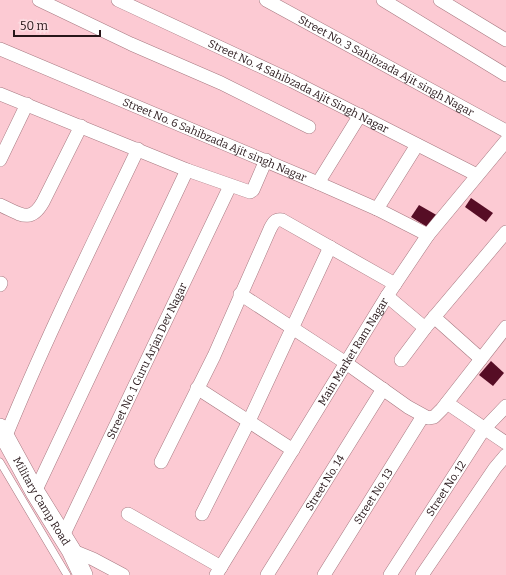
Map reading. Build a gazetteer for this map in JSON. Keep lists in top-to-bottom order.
{
  "streets": {
    "street": [
      "Street No. 3 Sahibzada Ajit singh Nagar",
      "Street No. 4 Sahibzada Ajit Singh Nagar",
      "Street No. 6 Sahibzada Ajit singh Nagar",
      "Main Market Ram Nagar",
      "Street No. 1 Guru Arjan Dev Nagar",
      "Street No. 14",
      "Street No. 12",
      "Street No. 13",
      "Military Camp Road"
    ]
  },
  "crossings": [
    ["Street No. 4 Sahibzada Ajit Singh Nagar", "Main Market Ram Nagar"],
    ["Street No. 6 Sahibzada Ajit singh Nagar", "Main Market Ram Nagar"],
    ["Street No. 1 Guru Arjan Dev Nagar", "Military Camp Road"]
  ],
  "scale_bar": "50 m"
}
